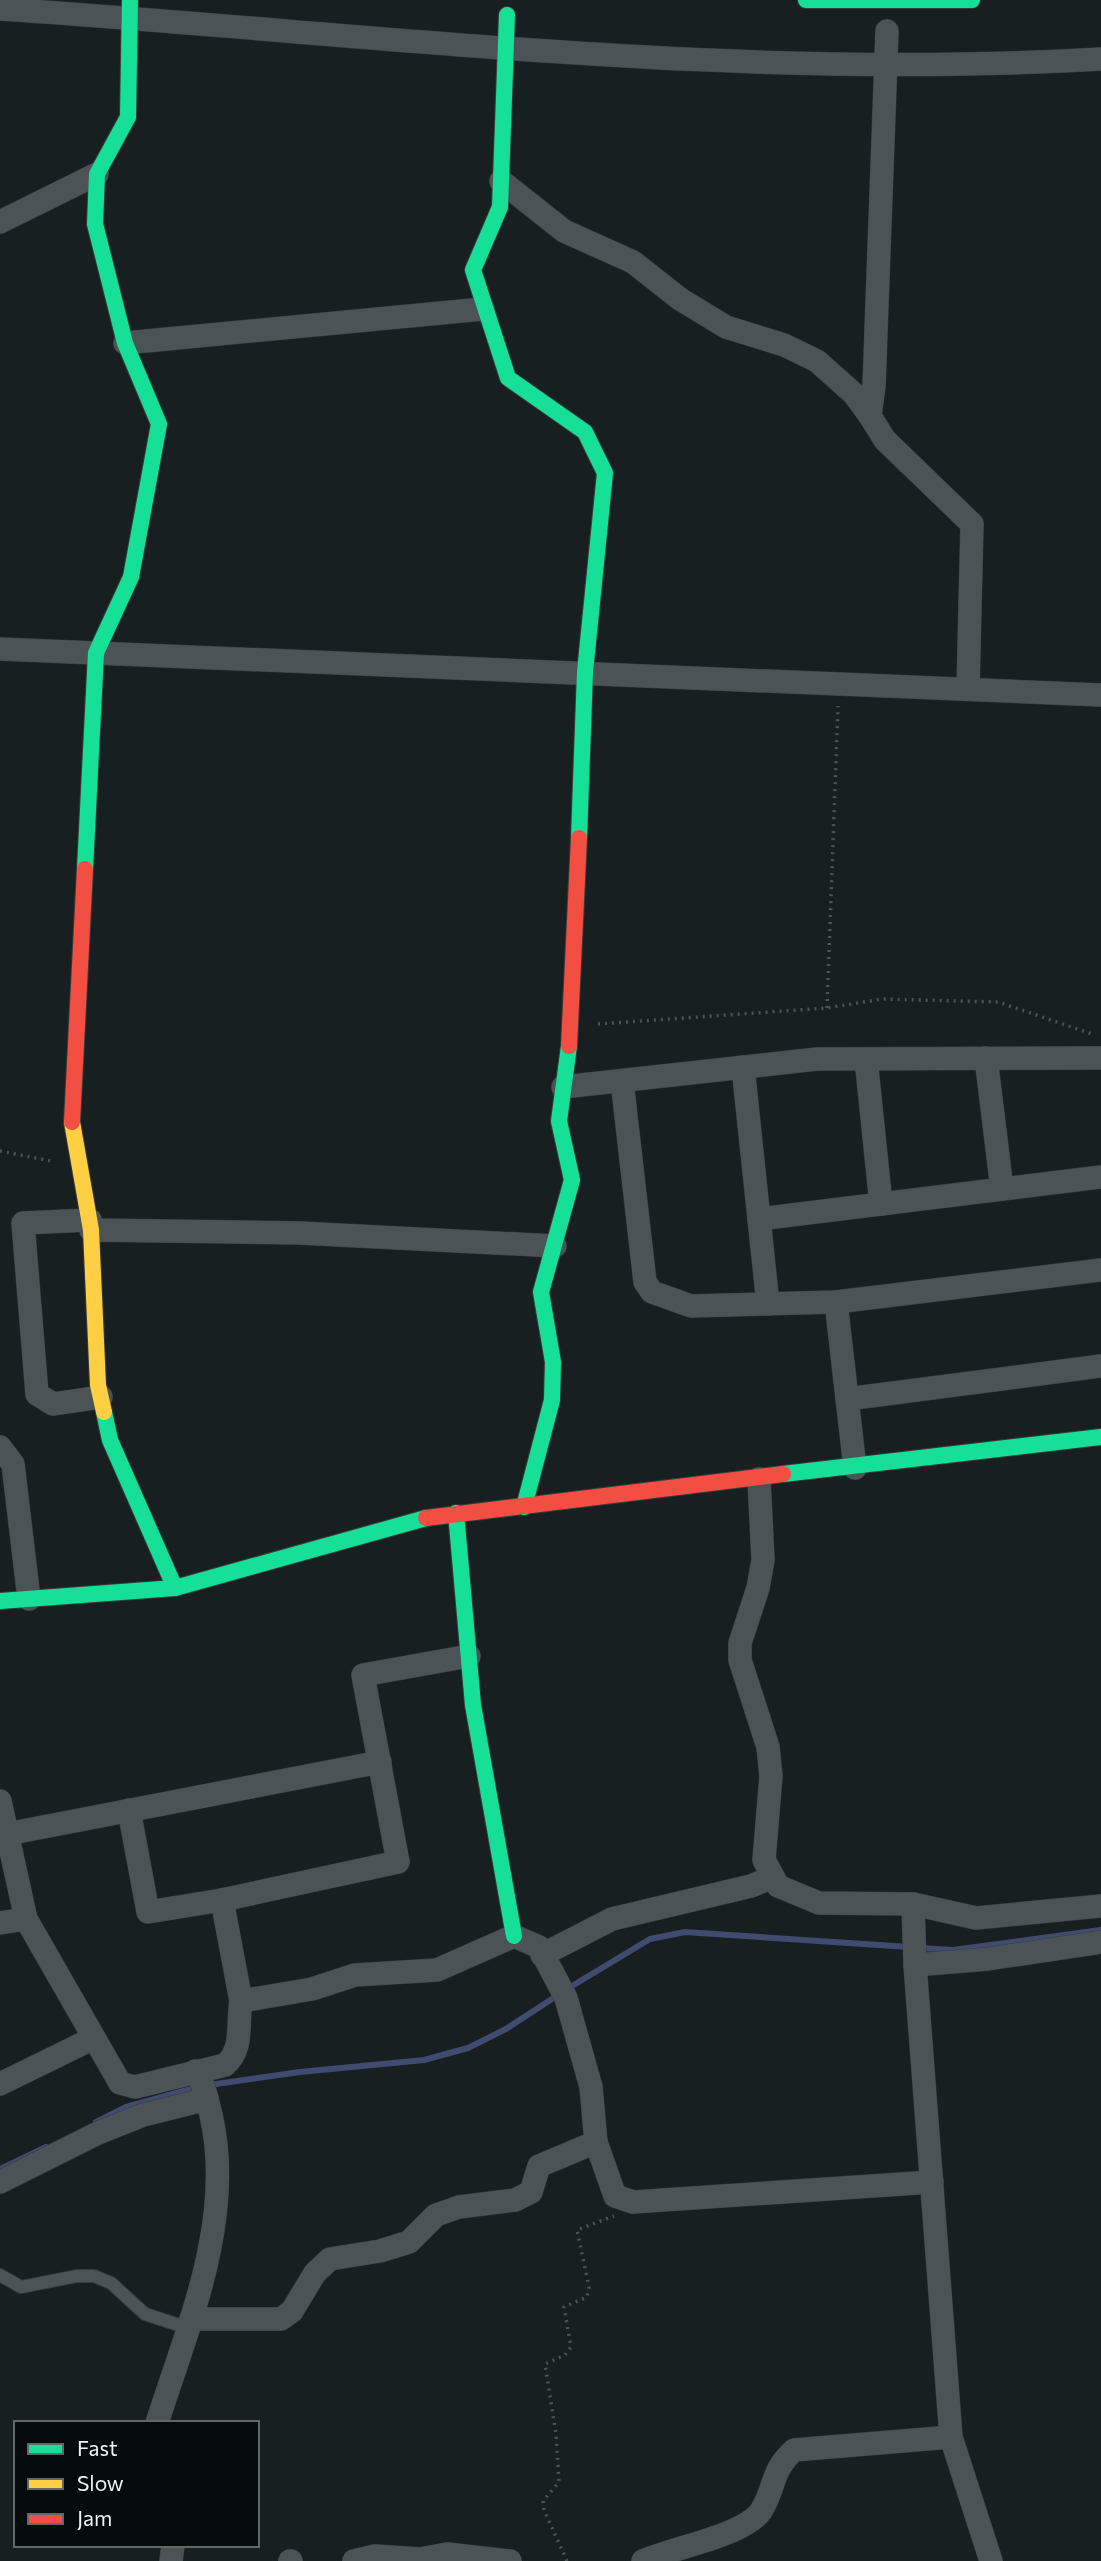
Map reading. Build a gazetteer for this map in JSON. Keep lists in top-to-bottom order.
{
  "legend": ["Fast", "Slow", "Jam"]
}
